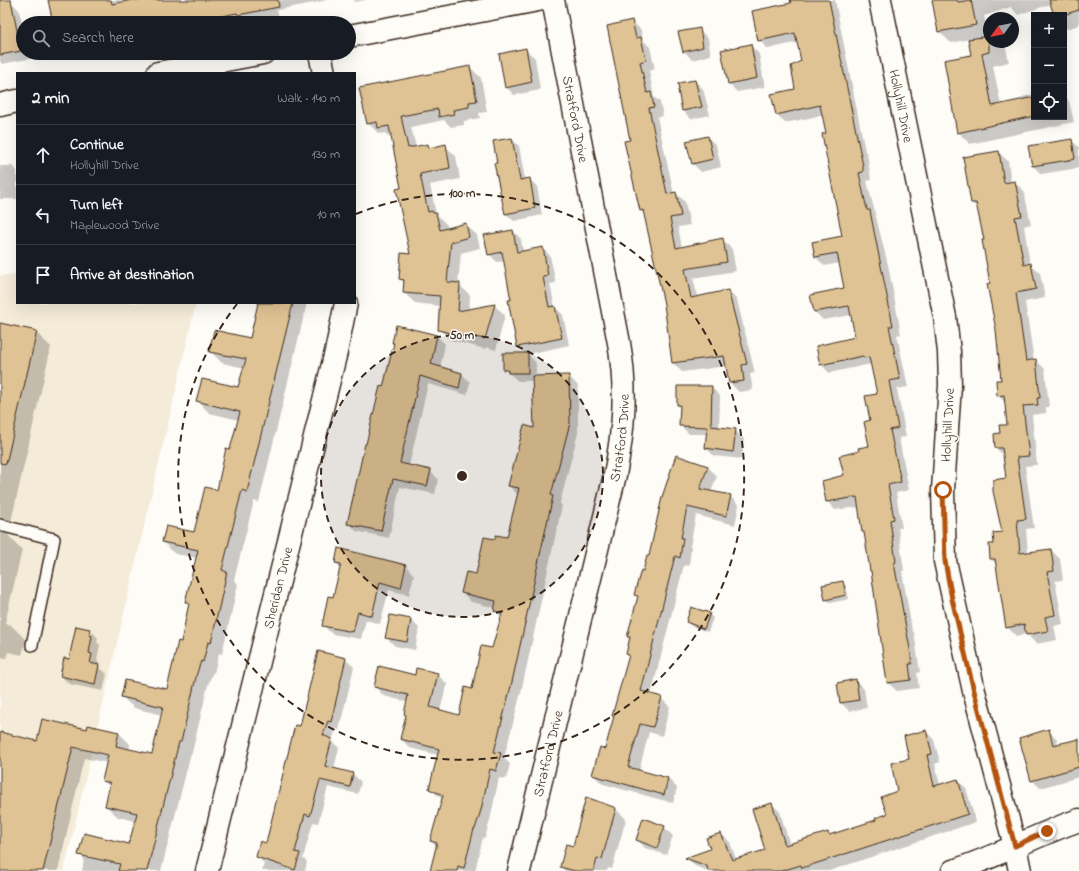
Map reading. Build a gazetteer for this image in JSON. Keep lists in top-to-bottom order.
{
  "streets": {
    "street": ["Hollyhill Drive", "Stratford Drive", "Sheridan Drive"]
  },
  "north": "bottom left",
  "page": {
    "map_buttons": ["+", "−"],
    "search": "Search here",
    "heading": ["2 min", "Walk · 140 m"],
    "list": [
      ["Continue", "Hollyhill Drive", "130 m"],
      ["Turn left", "Maplewood Drive", "10 m"],
      "Arrive at destination"
    ]
  },
  "rings": ["100 m", "50 m"]
}
